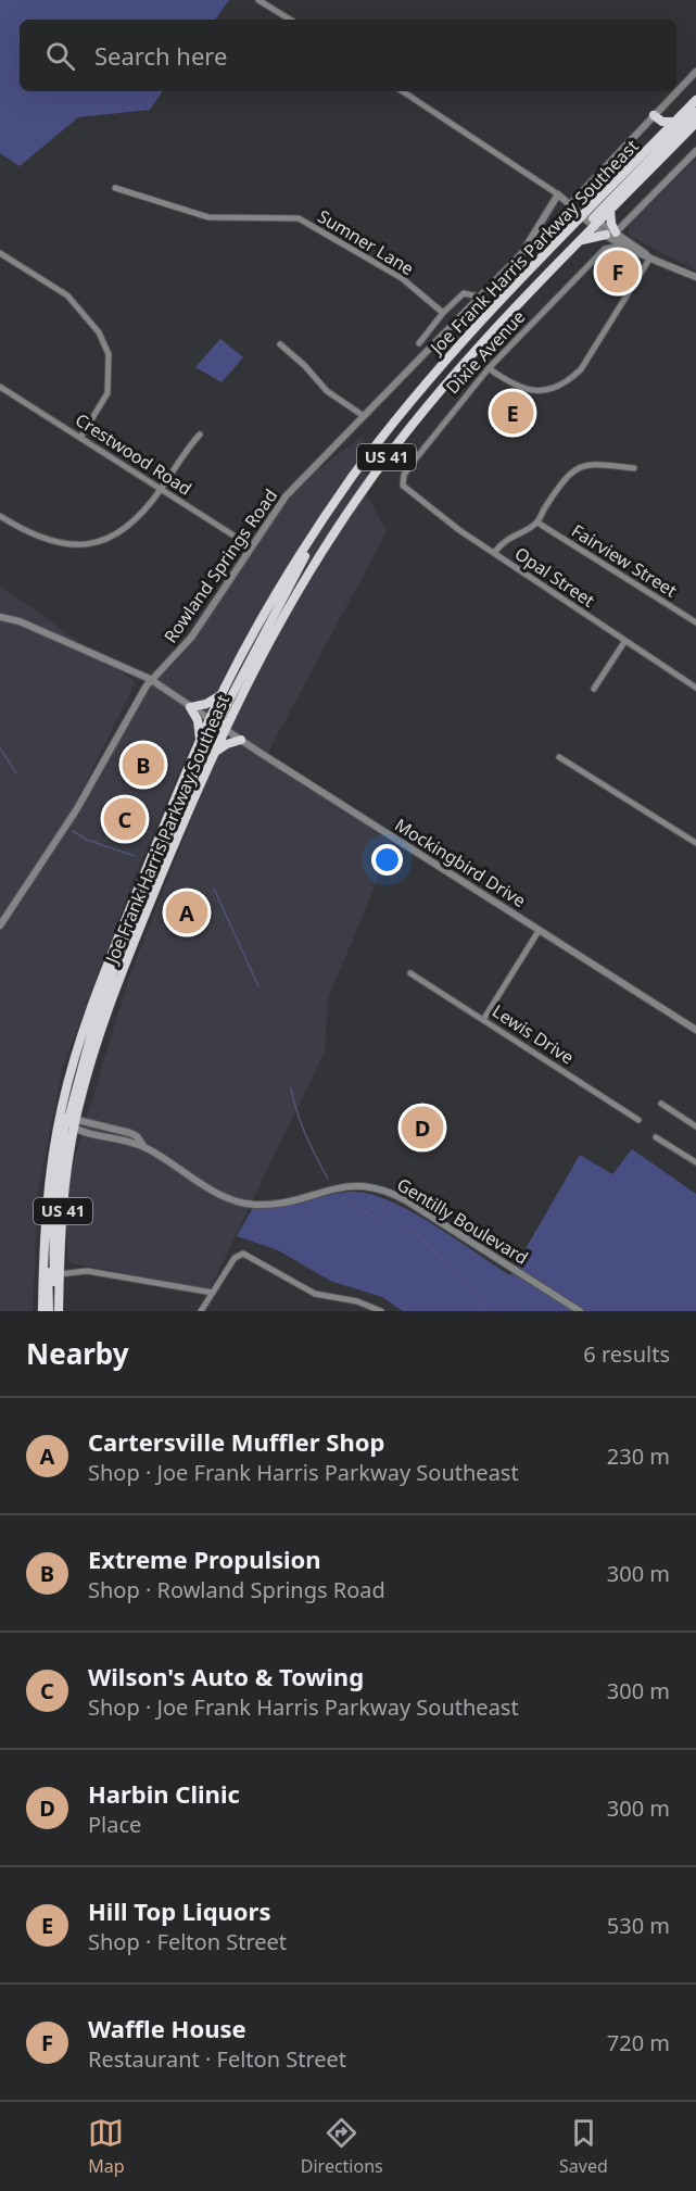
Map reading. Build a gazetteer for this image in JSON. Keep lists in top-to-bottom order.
{
  "streets": {
    "main road": ["Joe Frank Harris Parkway Southeast", "US 41"],
    "street": [
      "Sumner Lane",
      "Dixie Avenue",
      "Crestwood Road",
      "Fairview Street",
      "Rowland Springs Road",
      "Opal Street",
      "Mockingbird Drive",
      "Lewis Drive",
      "Gentilly Boulevard"
    ]
  },
  "crossings": [
    ["Joe Frank Harris Parkway Southeast", "Mockingbird Drive"],
    ["Joe Frank Harris Parkway Southeast", "Gentilly Boulevard"],
    ["Dixie Avenue", "Opal Street"],
    ["Crestwood Road", "Rowland Springs Road"],
    ["Rowland Springs Road", "Mockingbird Drive"]
  ],
  "page": {
    "search": "Search here",
    "pins": [
      "F",
      "E",
      "B",
      "C",
      "A",
      "D"
    ],
    "heading": ["Nearby", "6 results"],
    "list": [
      {
        "mark": "A",
        "name": "Cartersville Muffler Shop",
        "note": "Shop · Joe Frank Harris Parkway Southeast",
        "value": "230 m"
      },
      {
        "mark": "B",
        "name": "Extreme Propulsion",
        "note": "Shop · Rowland Springs Road",
        "value": "300 m"
      },
      {
        "mark": "C",
        "name": "Wilson's Auto & Towing",
        "note": "Shop · Joe Frank Harris Parkway Southeast",
        "value": "300 m"
      },
      {
        "mark": "D",
        "name": "Harbin Clinic",
        "note": "Place",
        "value": "300 m"
      },
      {
        "mark": "E",
        "name": "Hill Top Liquors",
        "note": "Shop · Felton Street",
        "value": "530 m"
      },
      {
        "mark": "F",
        "name": "Waffle House",
        "note": "Restaurant · Felton Street",
        "value": "720 m"
      }
    ],
    "nav": ["Map", "Directions", "Saved"]
  }
}
